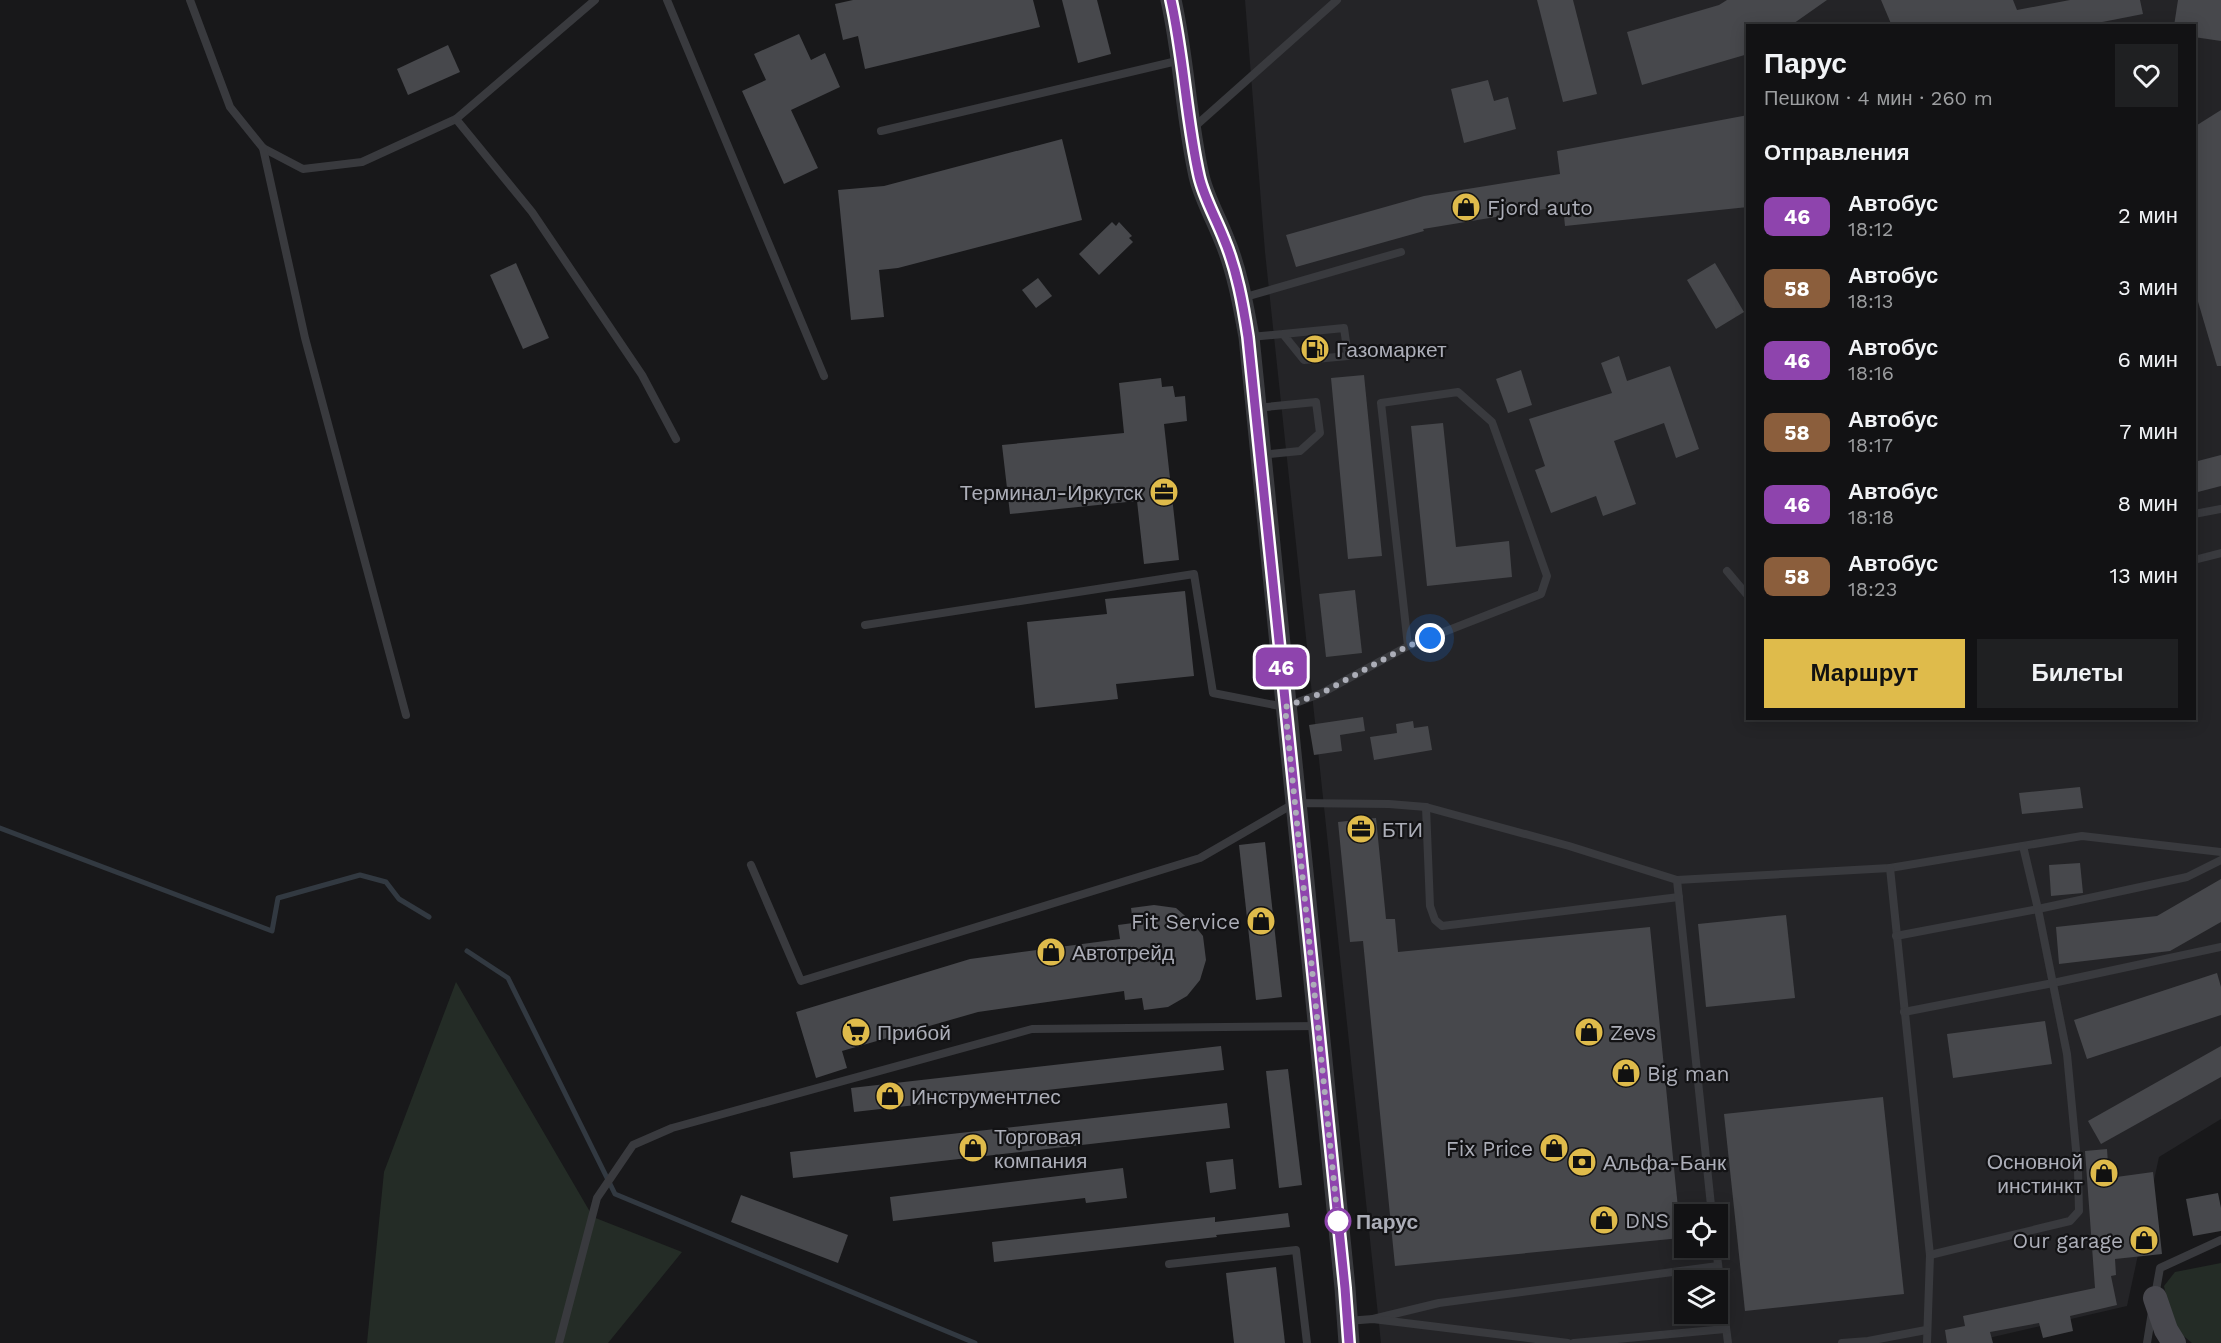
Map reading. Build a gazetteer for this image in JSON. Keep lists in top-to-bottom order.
{
  "places": {
    "shop": [
      "Fjord auto",
      "Fit Service",
      "Автотрейд",
      "Zevs",
      "Big man",
      "Инструментлес",
      "Торговая компания",
      "Fix Price",
      "Основной инстинкт",
      "DNS",
      "Our garage"
    ],
    "fuel station": ["Газомаркет"],
    "office": ["Терминал-Иркутск", "БТИ"],
    "supermarket": ["Прибой"],
    "bank": ["Альфа-Банк"],
    "other": ["Парус"]
  },
  "lines": ["bus line 46"],
  "page": {
    "on_map": "46",
    "heading": [
      ["Парус", "Пешком · 4 мин · 260 m"],
      "Отправления"
    ],
    "list": [
      {
        "mark": "46",
        "name": "Автобус",
        "note": "18:12",
        "value": "2 мин"
      },
      {
        "mark": "58",
        "name": "Автобус",
        "note": "18:13",
        "value": "3 мин"
      },
      {
        "mark": "46",
        "name": "Автобус",
        "note": "18:16",
        "value": "6 мин"
      },
      {
        "mark": "58",
        "name": "Автобус",
        "note": "18:17",
        "value": "7 мин"
      },
      {
        "mark": "46",
        "name": "Автобус",
        "note": "18:18",
        "value": "8 мин"
      },
      {
        "mark": "58",
        "name": "Автобус",
        "note": "18:23",
        "value": "13 мин"
      }
    ],
    "buttons": ["Маршрут", "Билеты"]
  }
}
